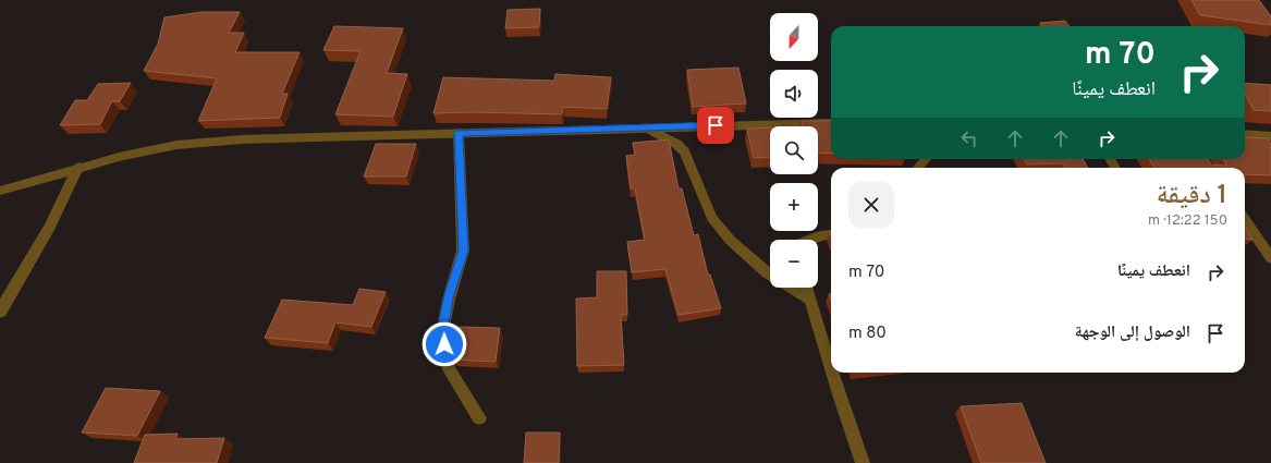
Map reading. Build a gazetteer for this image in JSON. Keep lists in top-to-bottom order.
{
  "north": "bottom",
  "page": {
    "map_buttons": ["+", "−"],
    "turn": ["70 m", "انعطف يمينًا"],
    "heading": ["1 دقيقة", "150 m · 12:22"],
    "list": [
      {
        "name": "انعطف يمينًا",
        "value": "70 m"
      },
      {
        "name": "الوصول إلى الوجهة",
        "value": "80 m"
      }
    ]
  }
}
